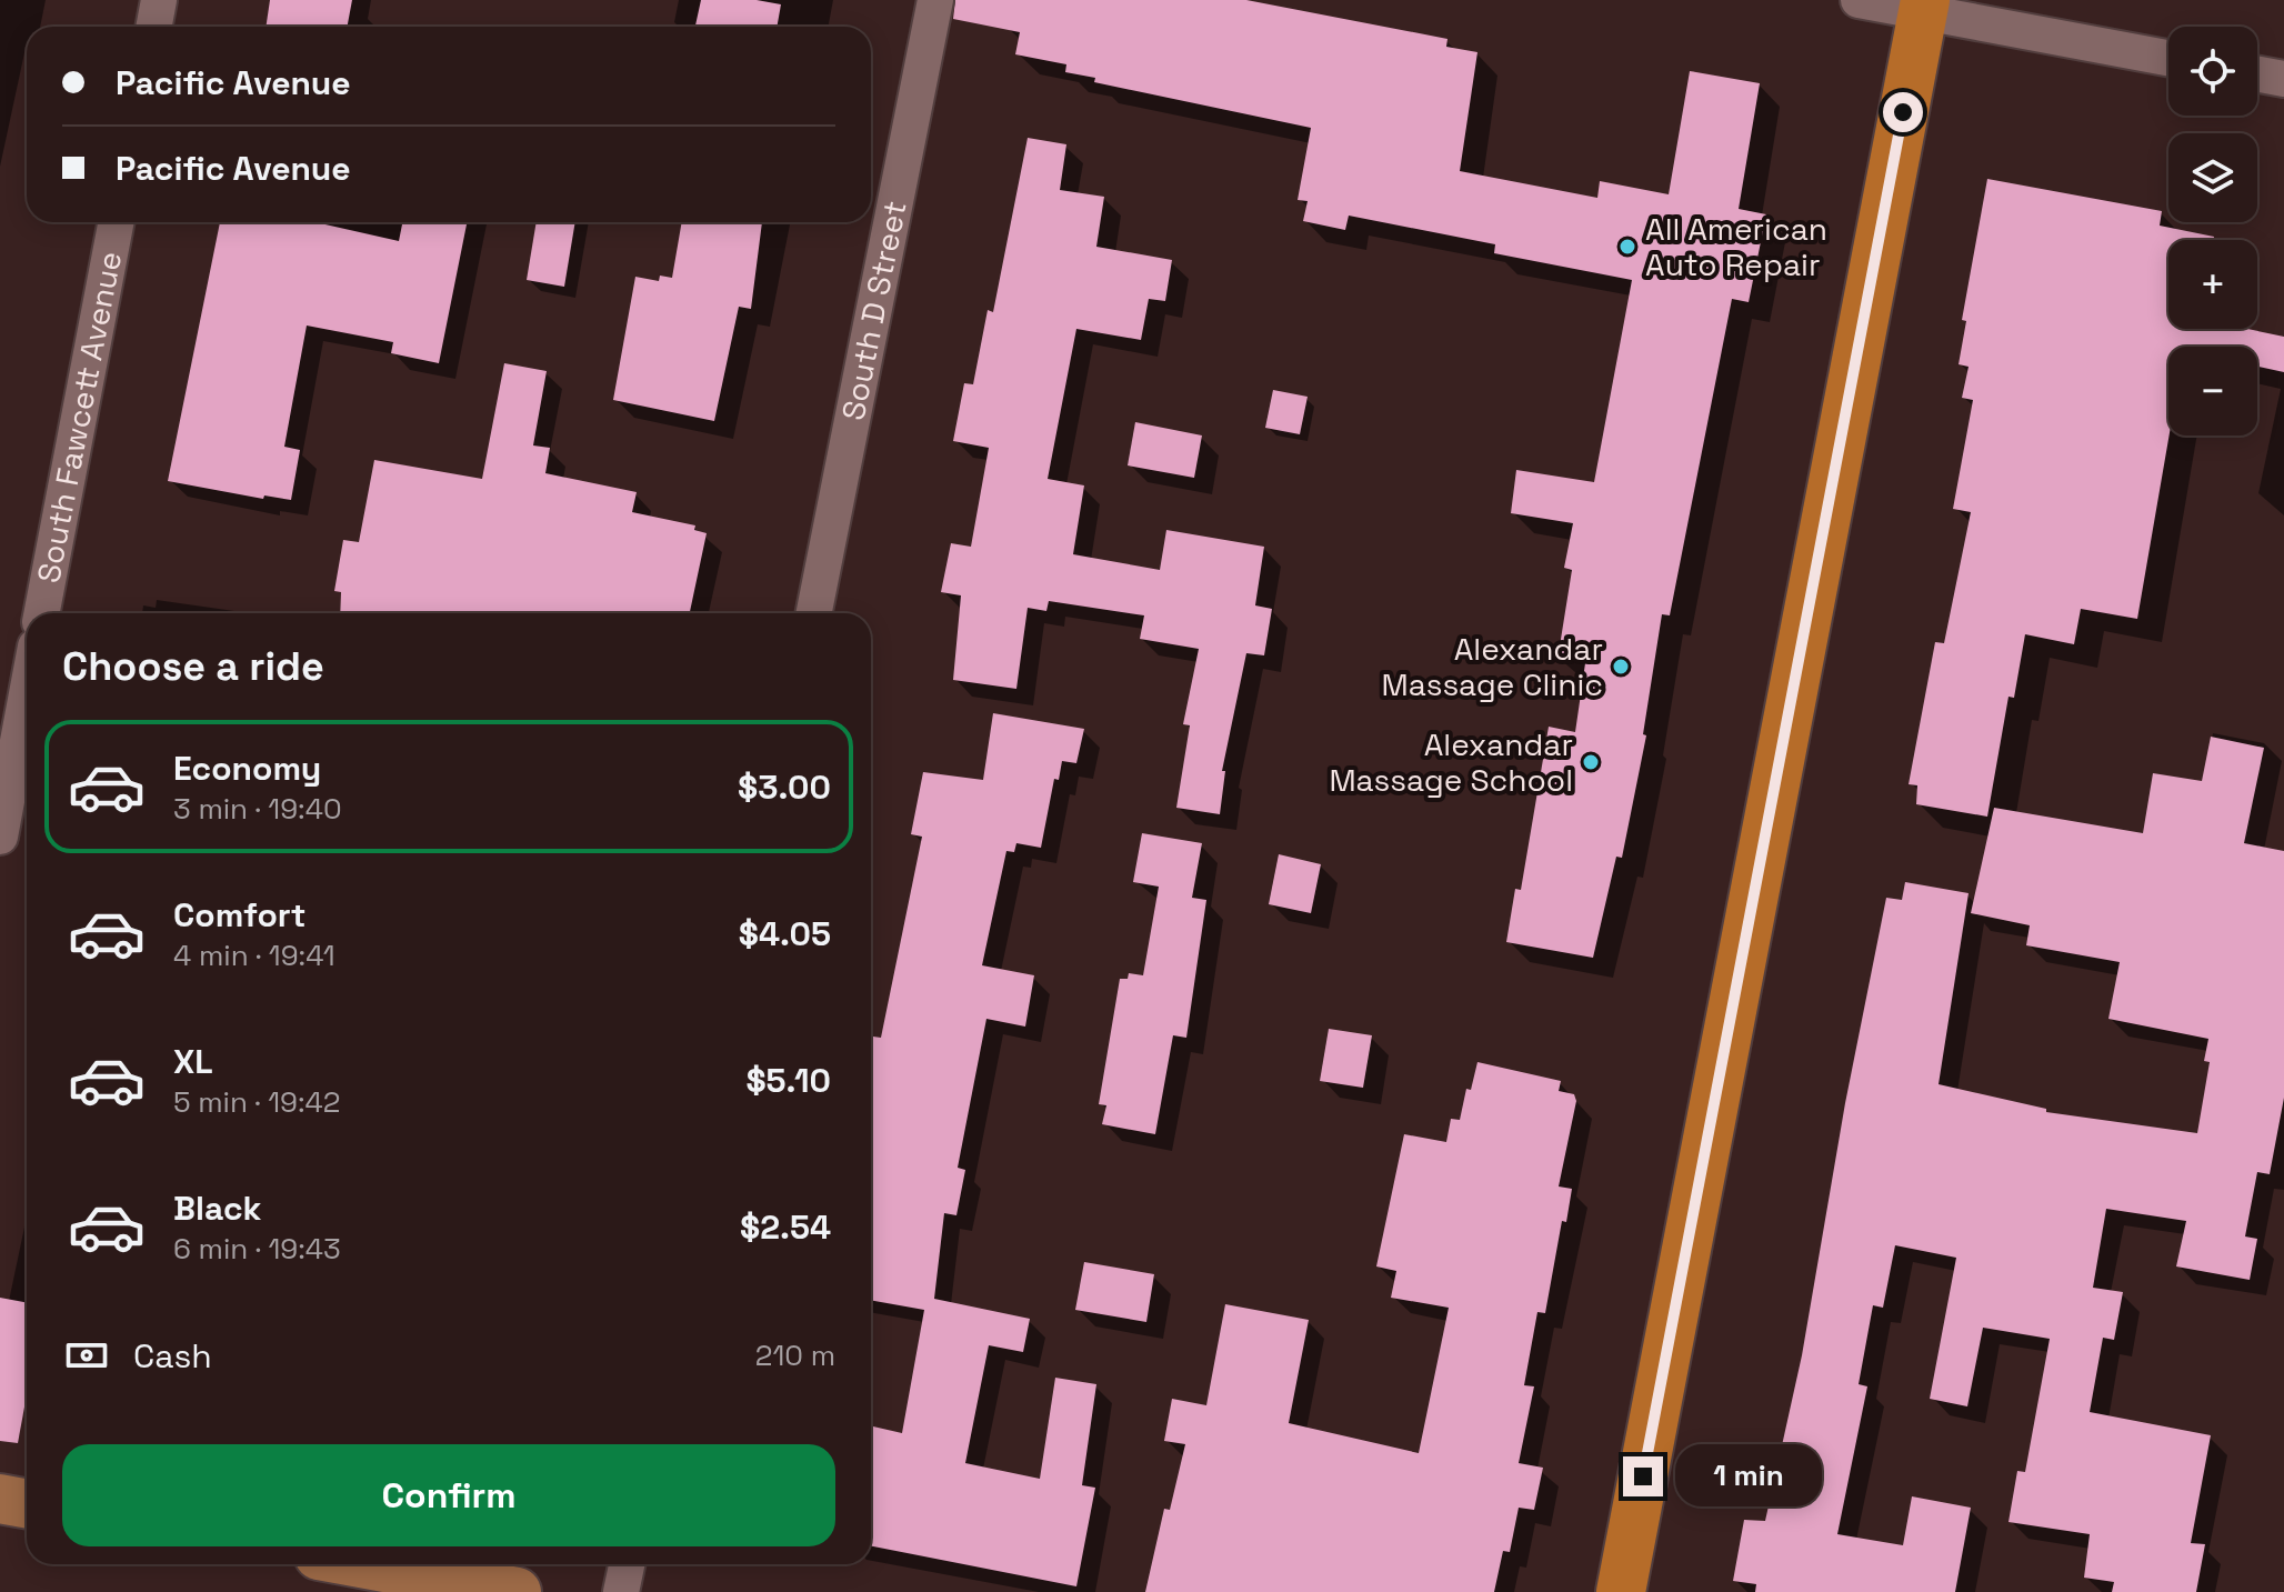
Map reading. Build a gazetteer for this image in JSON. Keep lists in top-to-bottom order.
{
  "streets": {
    "street": ["South D Street", "South Fawcett Avenue"]
  },
  "places": ["All American Auto Repair", "Alexandar Massage Clinic", "Alexandar Massage School"],
  "page": {
    "map_buttons": ["+", "−"],
    "banner": ["Pacific Avenue", "Pacific Avenue"],
    "heading": "Choose a ride",
    "list": [
      {
        "name": "Economy",
        "note": "3 min · 19:40",
        "value": "$3.00"
      },
      {
        "name": "Comfort",
        "note": "4 min · 19:41",
        "value": "$4.05"
      },
      {
        "name": "XL",
        "note": "5 min · 19:42",
        "value": "$5.10"
      },
      {
        "name": "Black",
        "note": "6 min · 19:43",
        "value": "$2.54"
      }
    ],
    "pay": ["Cash", "210 m"],
    "buttons": "Confirm",
    "bubble": "1 min"
  }
}
